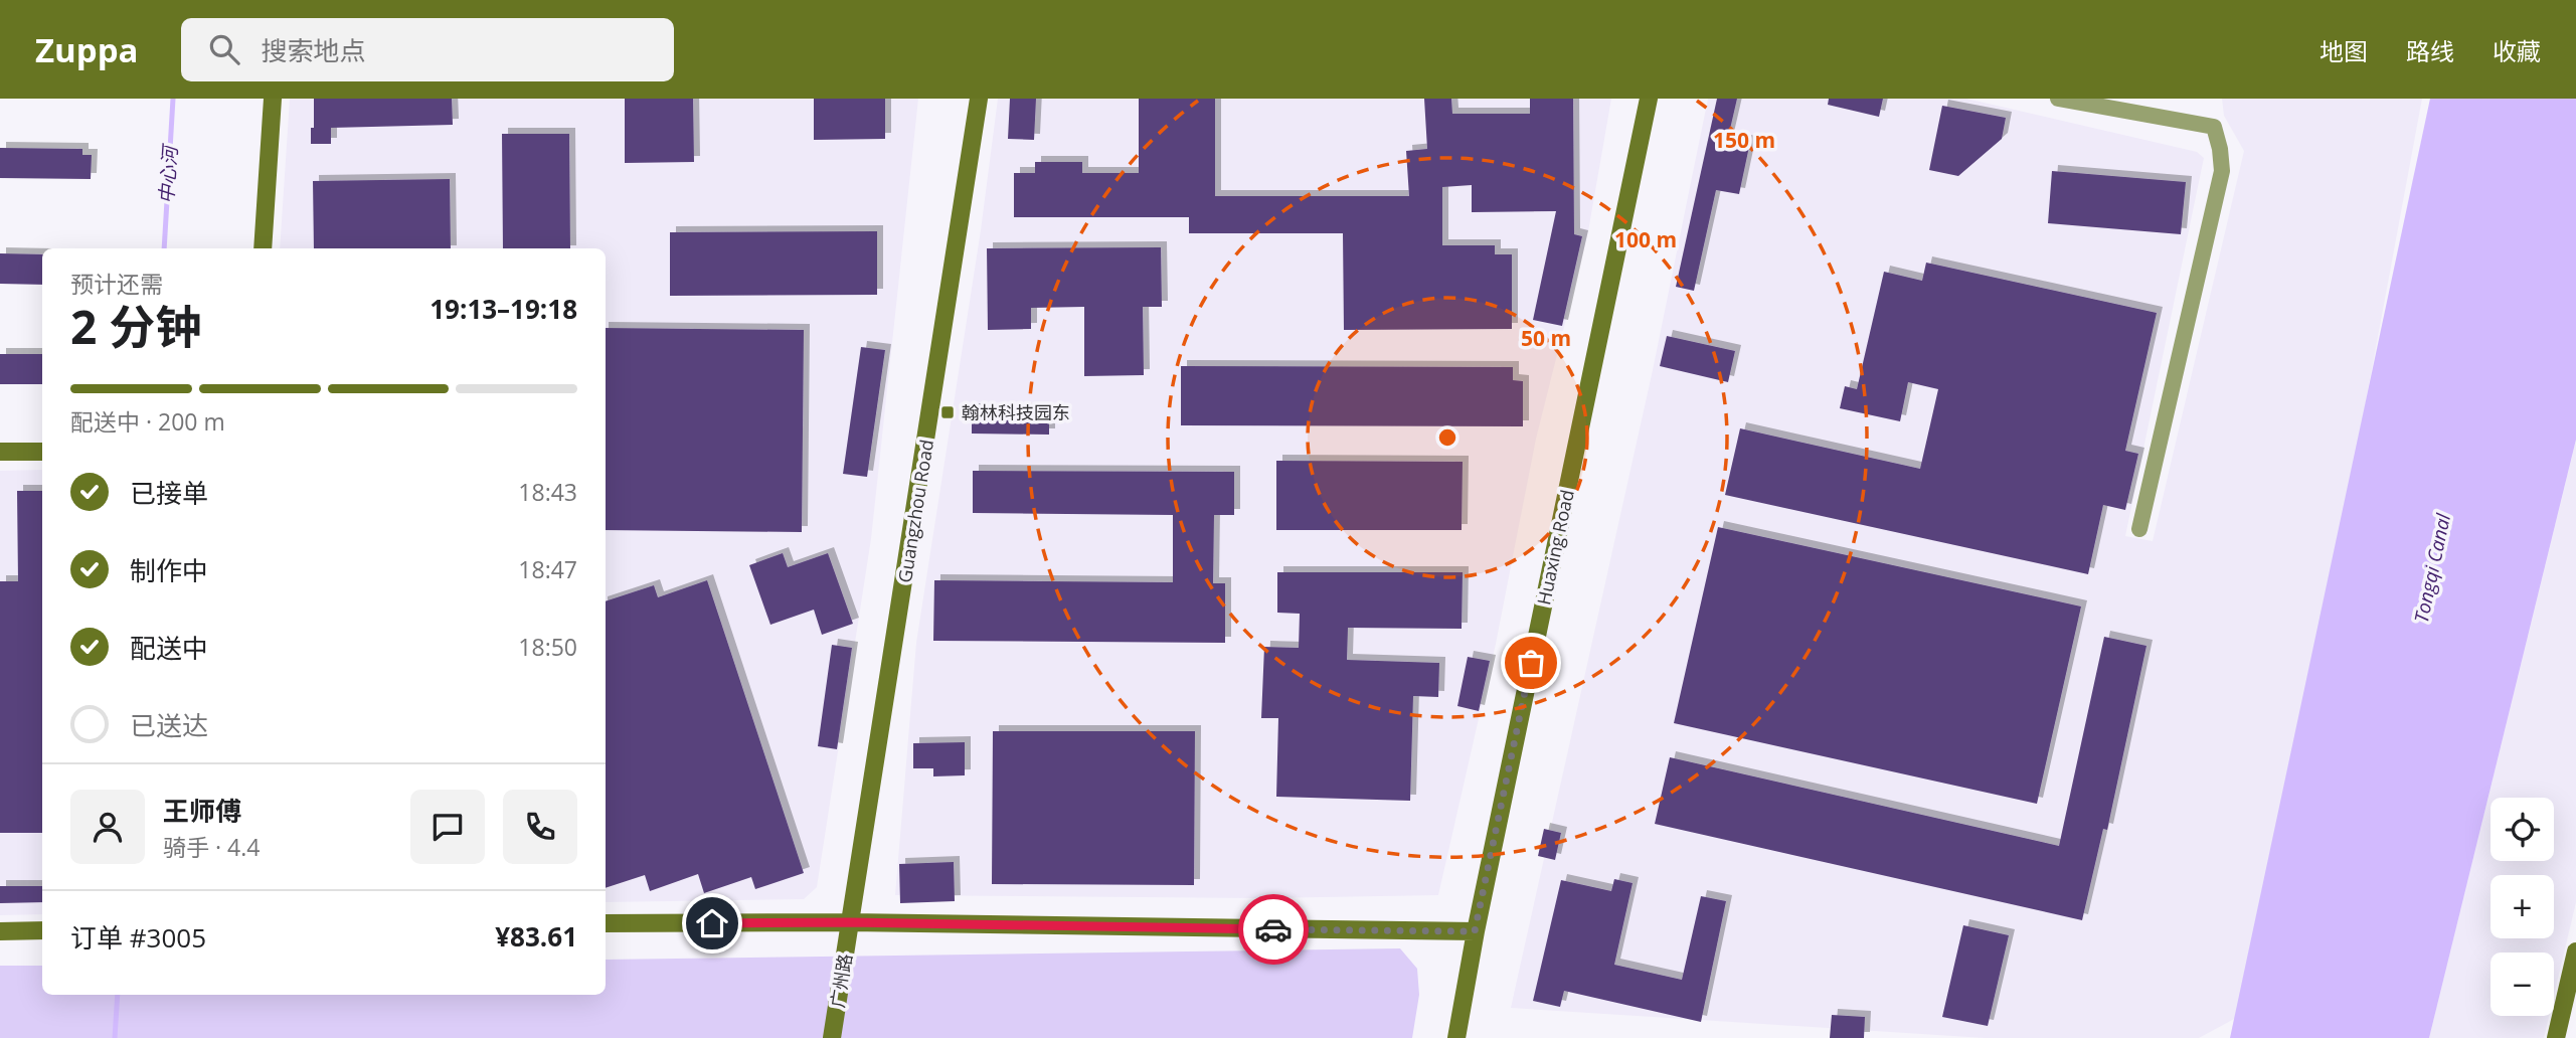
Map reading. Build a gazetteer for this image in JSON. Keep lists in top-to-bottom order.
{
  "streets": {
    "street": ["Guangzhou Road", "Huaxing Road", "广州路"]
  },
  "crossings": [
    ["Guangzhou Road", "广州路"]
  ],
  "water": ["中心河", "Tongqi Canal"],
  "places": {
    "transit": ["翰林科技园东"]
  },
  "page": {
    "header": "Zuppa",
    "search": "搜索地点",
    "nav": ["地图", "路线", "收藏"],
    "heading": ["2 分钟", "预计还需", "19:13–19:18"],
    "panel": [
      "王师傅",
      "骑手 · 4.4",
      "订单 #3005",
      "¥83.61"
    ],
    "bar": "配送中 · 200 m",
    "list": [
      ["已接单", "18:43"],
      ["制作中", "18:47"],
      ["配送中", "18:50"],
      "已送达"
    ],
    "map_buttons": ["+", "−"]
  },
  "rings": ["150 m", "100 m", "50 m"]
}
